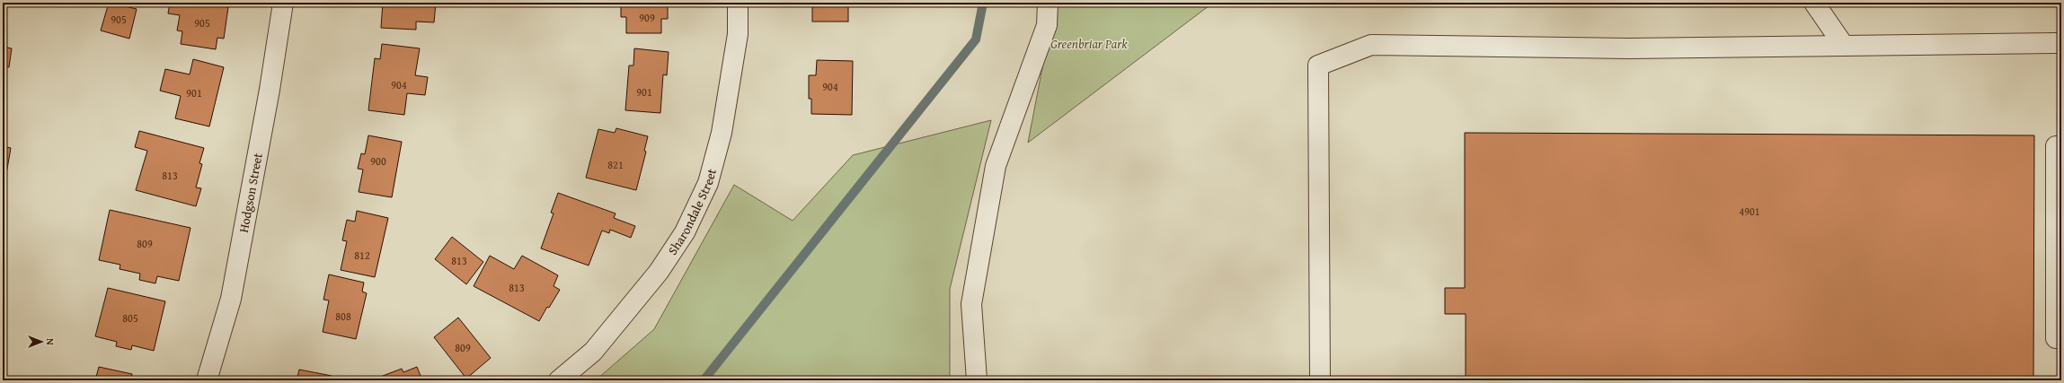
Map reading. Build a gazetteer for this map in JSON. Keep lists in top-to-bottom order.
{
  "streets": {
    "street": ["Hodgson Street", "Sharondale Street"]
  },
  "parks": ["Greenbriar Park"],
  "house_numbers": [
    "909",
    "905",
    "905",
    "904",
    "904",
    "901",
    "901",
    "900",
    "821",
    "813",
    "4901",
    "809",
    "812",
    "813",
    "813",
    "808",
    "805",
    "809"
  ],
  "north": "right"
}
